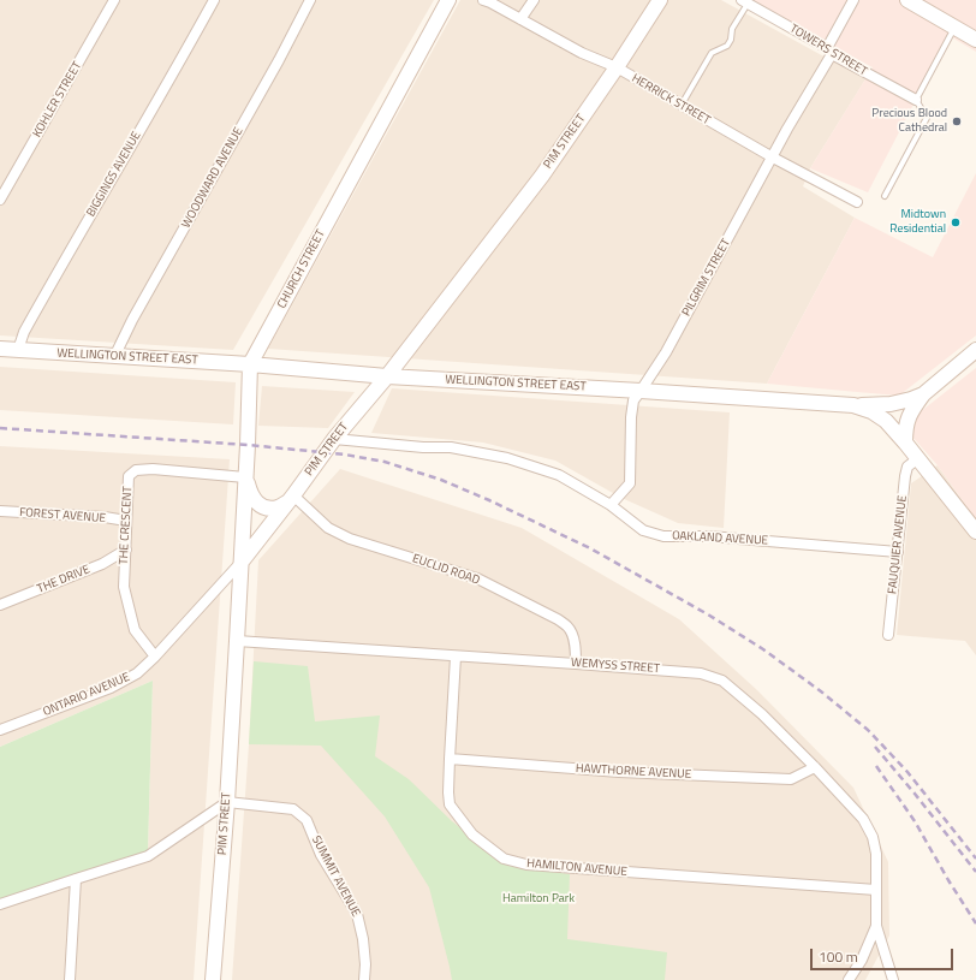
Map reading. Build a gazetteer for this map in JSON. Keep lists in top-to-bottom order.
{
  "streets": {
    "main road": ["PIM STREET", "CHURCH STREET", "WELLINGTON STREET EAST"],
    "street": [
      "TOWERS STREET",
      "KOHLER STREET",
      "HERRICK STREET",
      "BIGGINGS AVENUE",
      "WOODWARD AVENUE",
      "PILGRIM STREET",
      "FOREST AVENUE",
      "THE CRESCENT",
      "OAKLAND AVENUE",
      "FAUQUIER AVENUE",
      "EUCLID ROAD",
      "THE DRIVE",
      "WEMYSS STREET",
      "ONTARIO AVENUE",
      "HAWTHORNE AVENUE",
      "HAMILTON AVENUE",
      "SUMMIT AVENUE"
    ]
  },
  "crossings": [
    ["TOWERS STREET", "PILGRIM STREET"],
    ["HERRICK STREET", "PIM STREET"],
    ["HERRICK STREET", "PILGRIM STREET"],
    ["PIM STREET", "CHURCH STREET"],
    ["PIM STREET", "WELLINGTON STREET EAST"],
    ["PIM STREET", "OAKLAND AVENUE"],
    ["PIM STREET", "EUCLID ROAD"],
    ["PIM STREET", "WEMYSS STREET"],
    ["PIM STREET", "ONTARIO AVENUE"],
    ["PIM STREET", "SUMMIT AVENUE"],
    ["BIGGINGS AVENUE", "WELLINGTON STREET EAST"],
    ["WOODWARD AVENUE", "WELLINGTON STREET EAST"],
    ["CHURCH STREET", "WELLINGTON STREET EAST"],
    ["CHURCH STREET", "THE CRESCENT"],
    ["CHURCH STREET", "ONTARIO AVENUE"],
    ["PILGRIM STREET", "WELLINGTON STREET EAST"],
    ["PILGRIM STREET", "OAKLAND AVENUE"],
    ["WELLINGTON STREET EAST", "FAUQUIER AVENUE"],
    ["FOREST AVENUE", "THE CRESCENT"],
    ["THE CRESCENT", "THE DRIVE"],
    ["THE CRESCENT", "ONTARIO AVENUE"],
    ["OAKLAND AVENUE", "FAUQUIER AVENUE"],
    ["EUCLID ROAD", "WEMYSS STREET"],
    ["WEMYSS STREET", "HAWTHORNE AVENUE"],
    ["WEMYSS STREET", "HAMILTON AVENUE"],
    ["HAWTHORNE AVENUE", "HAMILTON AVENUE"]
  ],
  "parks": ["Hamilton Park"],
  "places": ["Precious Blood Cathedral", "Midtown Residential"],
  "scale_bar": "100 m"
}
